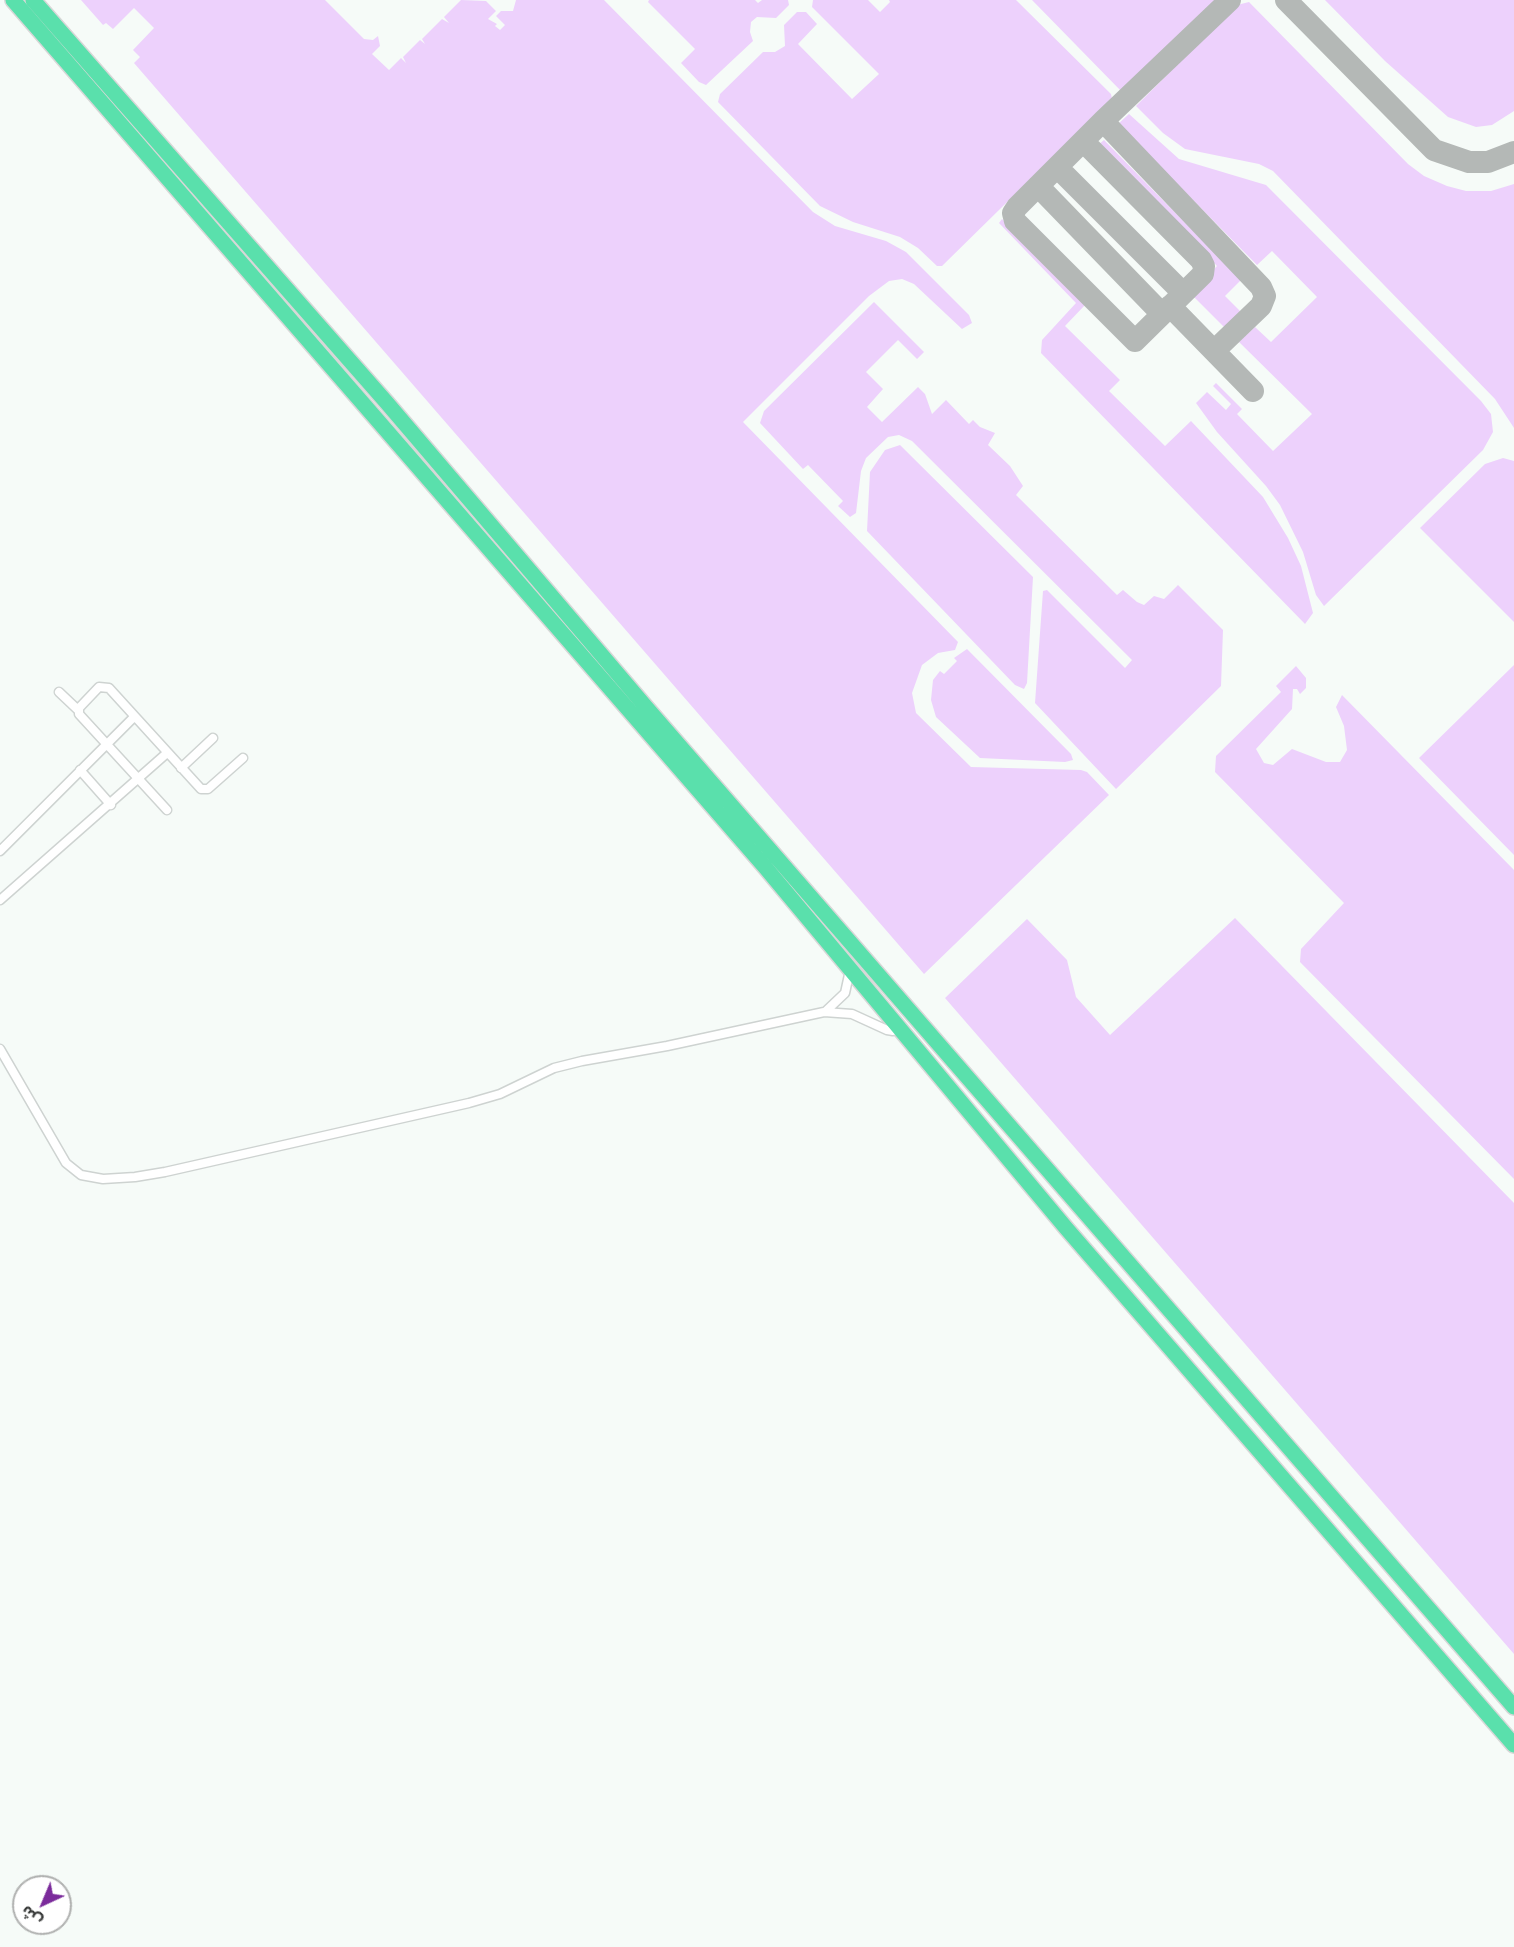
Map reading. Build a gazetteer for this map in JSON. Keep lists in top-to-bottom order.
{
  "north": "bottom left"
}
